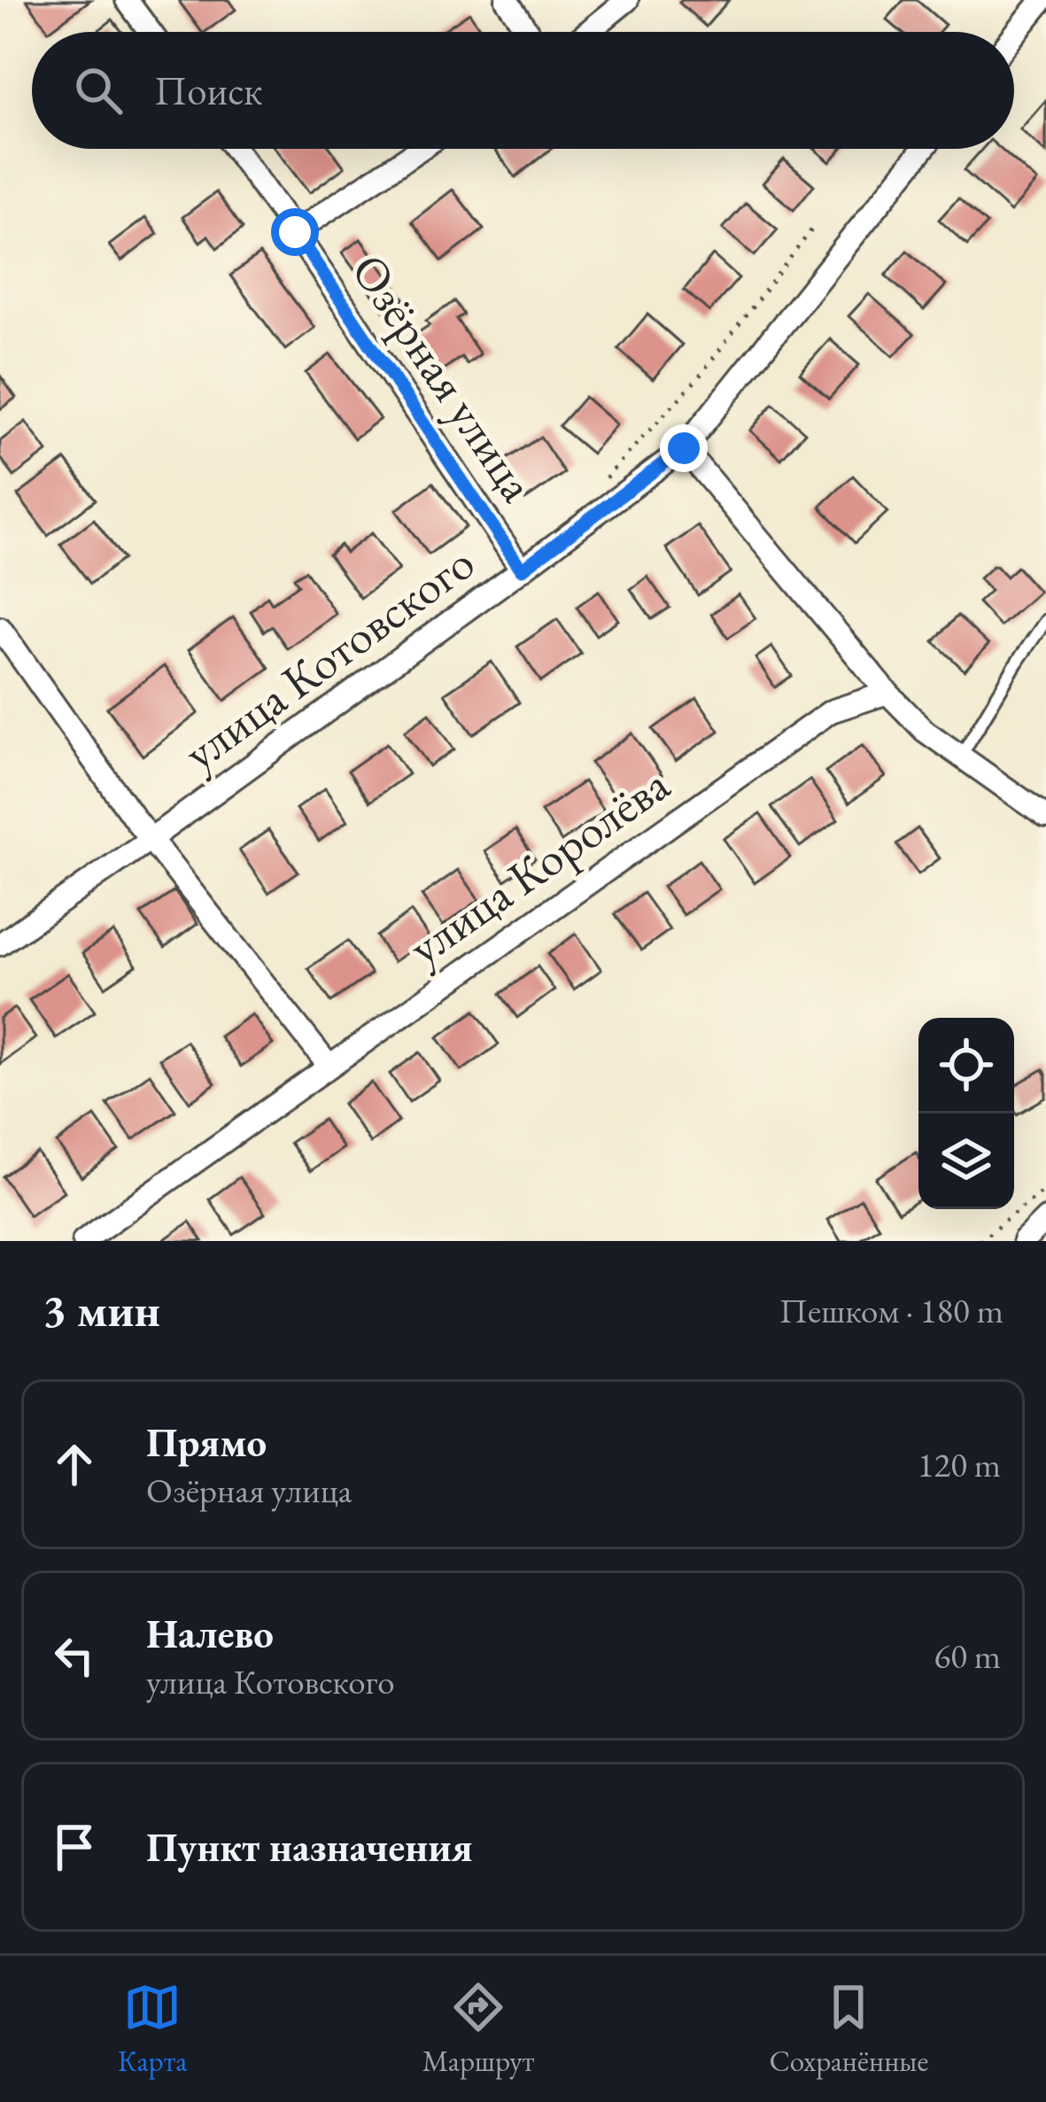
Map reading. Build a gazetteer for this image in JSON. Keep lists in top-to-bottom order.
{
  "streets": {
    "street": ["Озёрная улица", "улица Котовского", "улица Королёва"]
  },
  "crossings": [
    ["Озёрная улица", "улица Котовского"]
  ],
  "page": {
    "search": "Поиск",
    "heading": ["3 мин", "Пешком · 180 m"],
    "list": [
      ["Прямо", "Озёрная улица", "120 m"],
      ["Налево", "улица Котовского", "60 m"],
      "Пункт назначения"
    ],
    "nav": ["Карта", "Маршрут", "Сохранённые"]
  }
}
